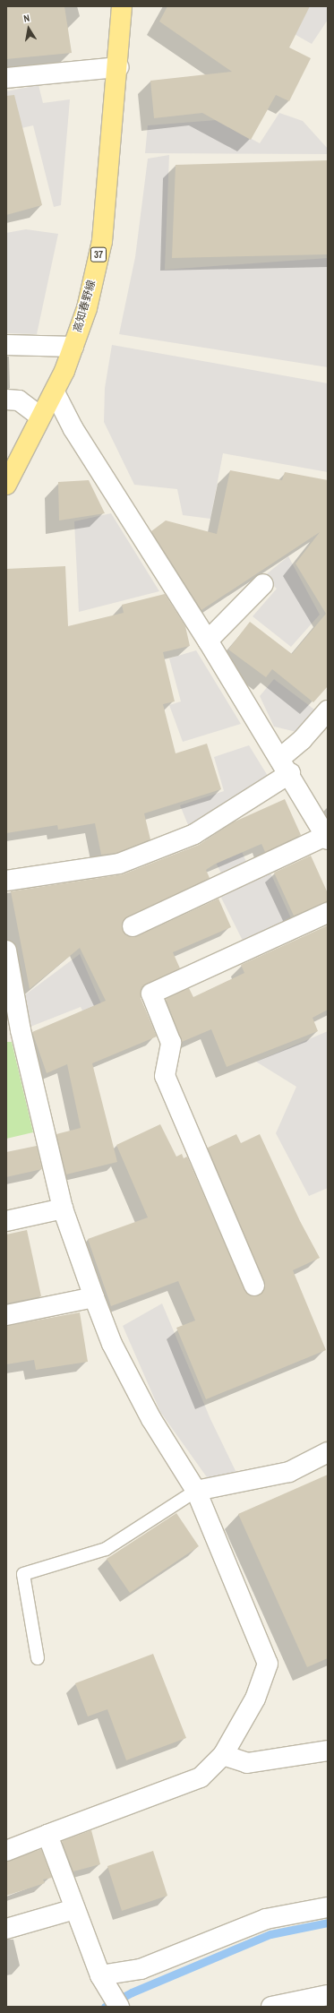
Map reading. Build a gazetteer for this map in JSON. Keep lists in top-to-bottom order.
{
  "streets": {
    "main road": ["37", "高知春野線"]
  },
  "north": "top"
}
